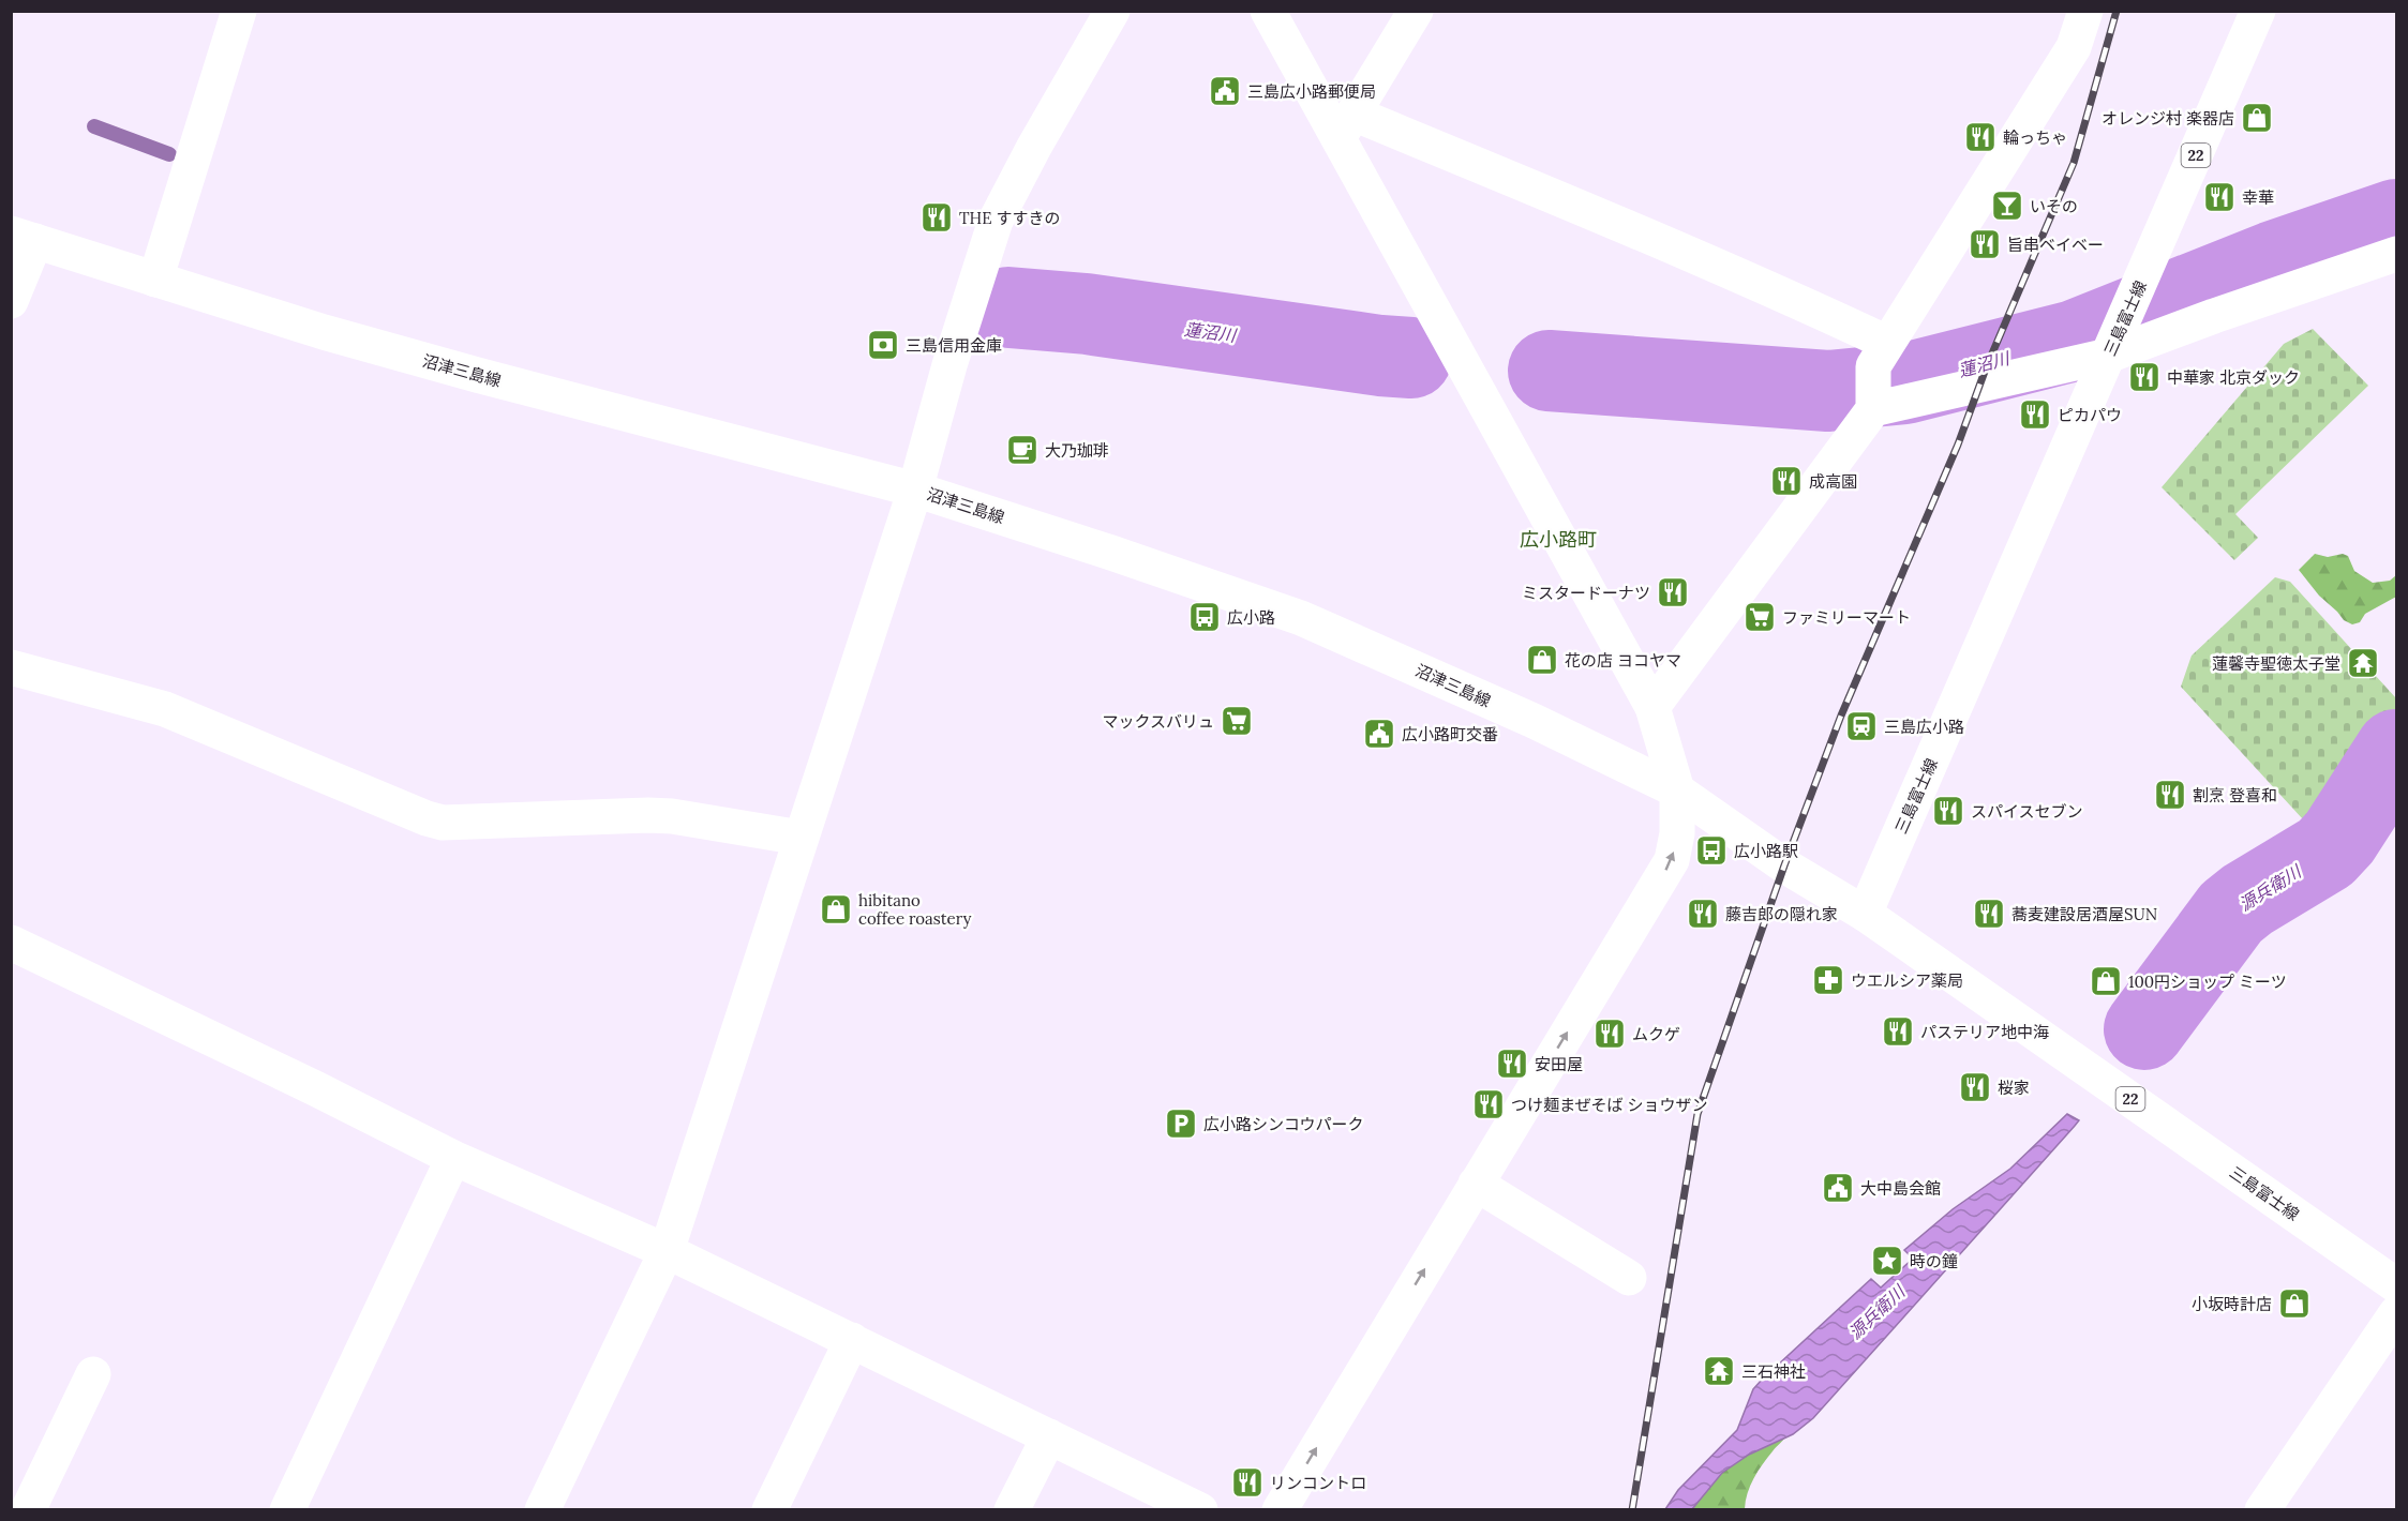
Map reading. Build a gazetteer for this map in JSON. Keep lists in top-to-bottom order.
{
  "streets": {
    "street": ["22", "三島富士線", "沼津三島線"]
  },
  "crossings": [
    ["三島富士線", "沼津三島線"]
  ],
  "districts": ["広小路町"],
  "water": ["蓮沼川", "源兵衛川"],
  "places": {
    "public building": ["三島広小路郵便局", "広小路町交番", "大中島会館"],
    "shop": [
      "オレンジ村 楽器店",
      "花の店 ヨコヤマ",
      "hibitano coffee roastery",
      "100円ショップ ミーツ",
      "小坂時計店"
    ],
    "restaurant": [
      "輪っちゃ",
      "幸華",
      "THE すすきの",
      "旨串ベイベー",
      "中華家 北京ダック",
      "ピカパウ",
      "成高園",
      "ミスタードーナツ",
      "割烹 登喜和",
      "スパイスセブン",
      "藤吉郎の隠れ家",
      "蕎麦建設居酒屋SUN",
      "パステリア地中海",
      "ムクゲ",
      "安田屋",
      "桜家",
      "つけ麺まぜそば ショウザン",
      "リンコントロ"
    ],
    "bar": ["いその"],
    "bank": ["三島信用金庫"],
    "cafe": ["大乃珈琲"],
    "bus stop": ["広小路", "広小路駅"],
    "supermarket": ["ファミリーマート", "マックスバリュ"],
    "temple": ["蓮馨寺聖徳太子堂", "三石神社"],
    "station": ["三島広小路"],
    "pharmacy": ["ウエルシア薬局"],
    "parking": ["広小路シンコウパーク"],
    "place": ["時の鐘"]
  }
}
